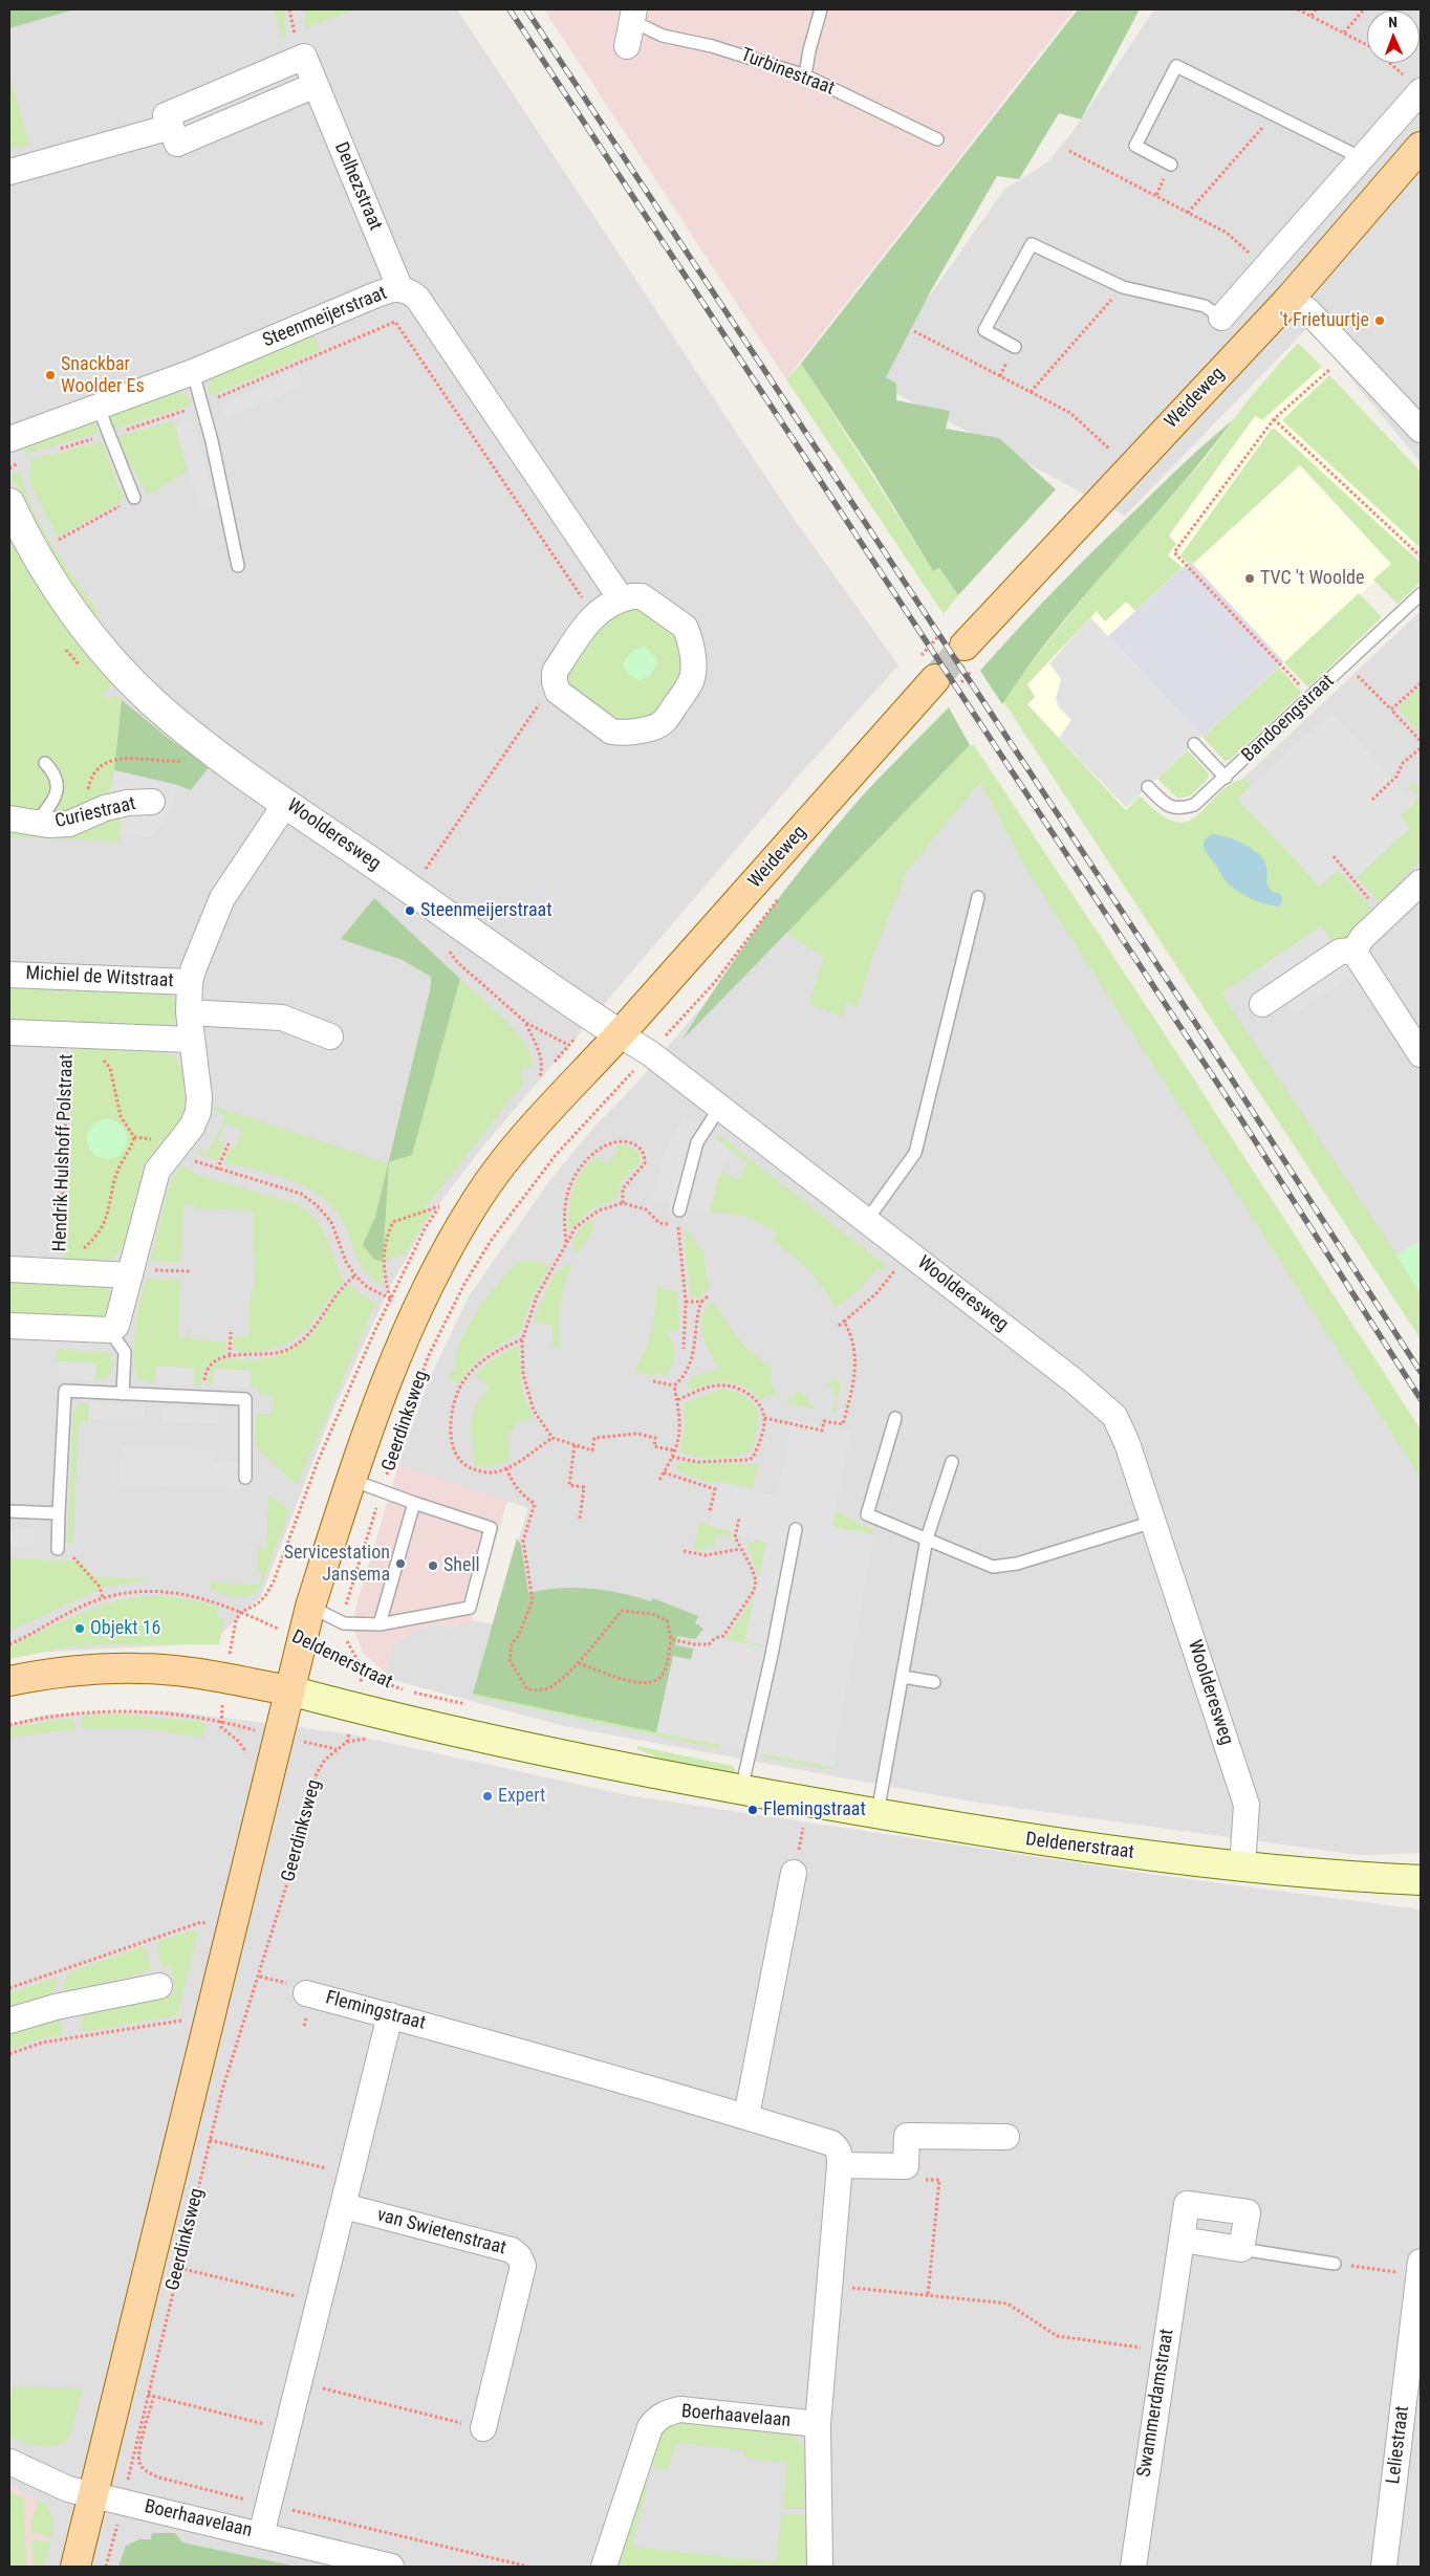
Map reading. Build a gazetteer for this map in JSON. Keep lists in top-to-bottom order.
{
  "streets": {
    "main road": ["Weideweg", "Geerdinksweg", "Deldenerstraat"],
    "street": [
      "Turbinestraat",
      "Delhezstraat",
      "Steenmeijerstraat",
      "Curiestraat",
      "Woolderesweg",
      "Michiel de Witstraat",
      "Flemingstraat",
      "van Swietenstraat",
      "Swammerdamstraat",
      "Boerhaavelaan",
      "Leliestraat"
    ],
    "lane": ["Bandoengstraat"],
    "path": ["Hendrik Hulshoff Polstraat"]
  },
  "crossings": [
    ["Delhezstraat", "Steenmeijerstraat"],
    ["Weideweg", "Woolderesweg"],
    ["Weideweg", "Geerdinksweg"],
    ["Woolderesweg", "Geerdinksweg"],
    ["Woolderesweg", "Deldenerstraat"],
    ["Geerdinksweg", "Deldenerstraat"],
    ["Geerdinksweg", "Boerhaavelaan"],
    ["Flemingstraat", "Boerhaavelaan"]
  ],
  "places": [
    "'t Frietuurtje",
    "Snackbar Woolder Es",
    "TVC 't Woolde",
    "Steenmeijerstraat",
    "Servicestation Jansema",
    "Shell",
    "Objekt 16",
    "Expert",
    "Flemingstraat"
  ],
  "north": "top"
}
